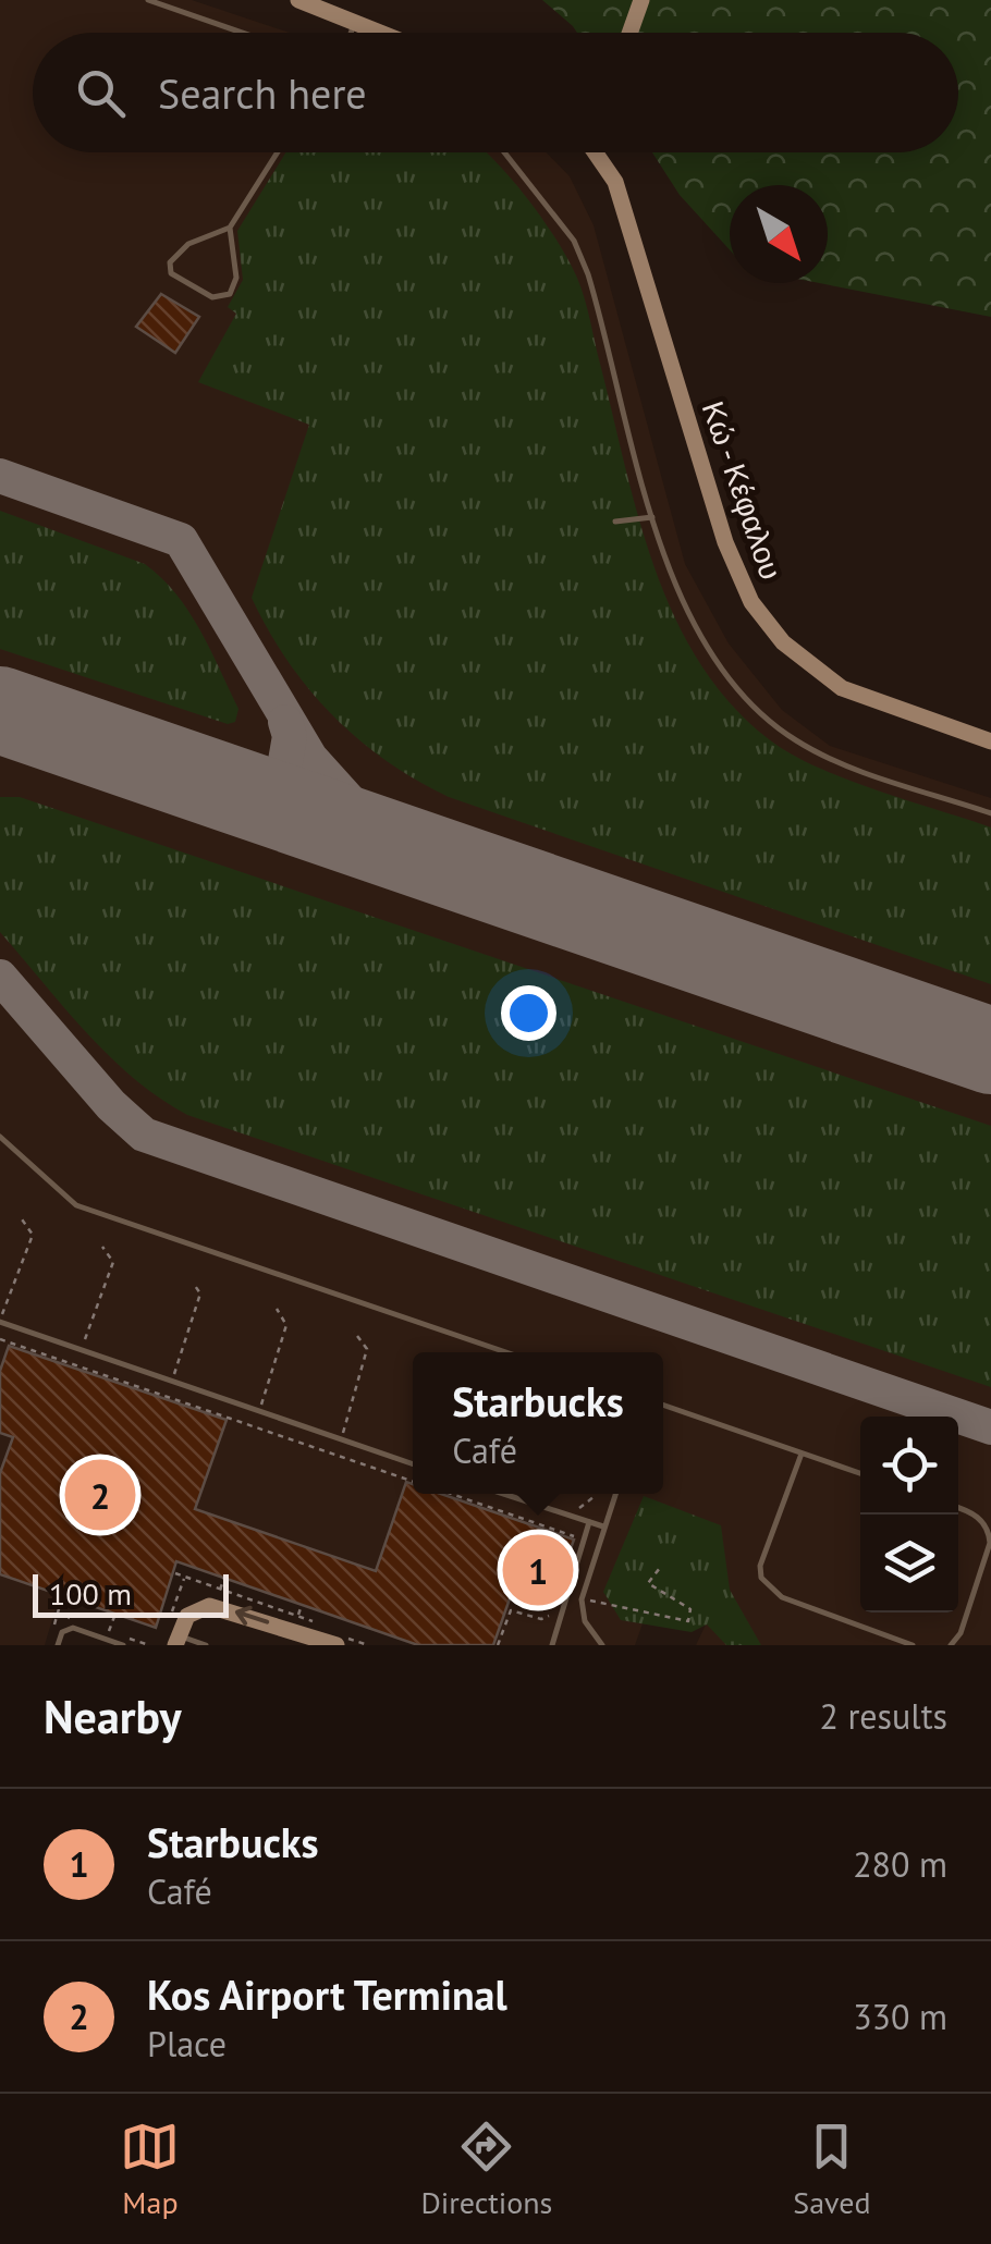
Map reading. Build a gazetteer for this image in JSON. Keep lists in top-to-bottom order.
{
  "streets": {
    "main road": ["Κώ - Κέφαλου"]
  },
  "scale_bar": "100 m",
  "north": "bottom right",
  "page": {
    "search": "Search here",
    "popup": ["Starbucks", "Café"],
    "pins": ["2", "1"],
    "scale": "100 m",
    "heading": ["Nearby", "2 results"],
    "list": [
      {
        "mark": "1",
        "name": "Starbucks",
        "note": "Café",
        "value": "280 m"
      },
      {
        "mark": "2",
        "name": "Kos Airport Terminal",
        "note": "Place",
        "value": "330 m"
      }
    ],
    "nav": ["Map", "Directions", "Saved"]
  }
}
